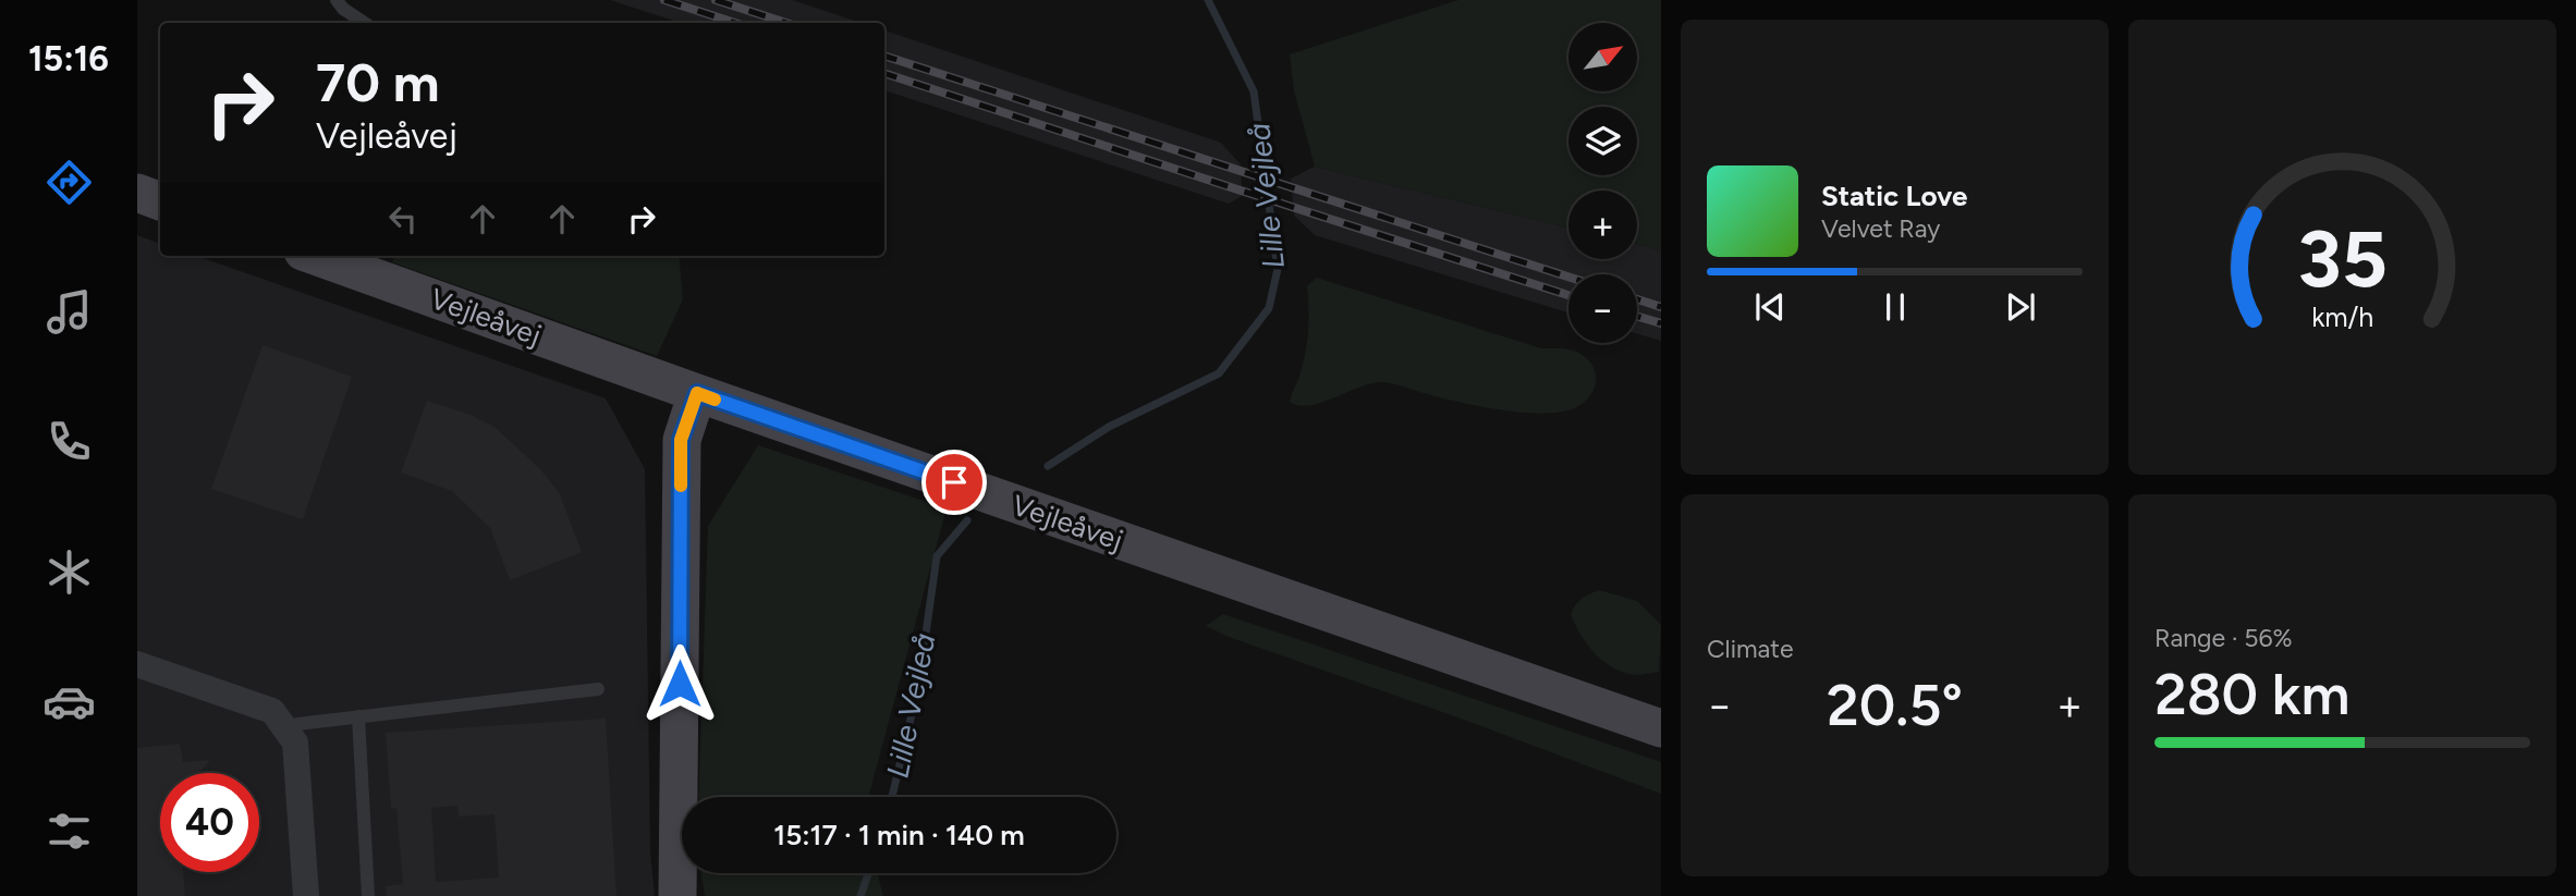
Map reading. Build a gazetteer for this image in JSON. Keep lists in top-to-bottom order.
{
  "streets": {
    "street": ["Vejleåvej"]
  },
  "water": ["Lille Vejleå"],
  "north": "top right",
  "page": {
    "tabs": "15:16",
    "map_buttons": ["+", "−"],
    "turn": ["70 m", "Vejleåvej"],
    "song": ["Static Love", "Velvet Ray"],
    "tile": [
      "Climate",
      ["Range · 56%", "280 km"]
    ],
    "heat": ["−", "20.5°", "+"],
    "limit": "40",
    "trip": "15:17 · 1 min · 140 m",
    "gauge": ["35", "km/h"]
  }
}
